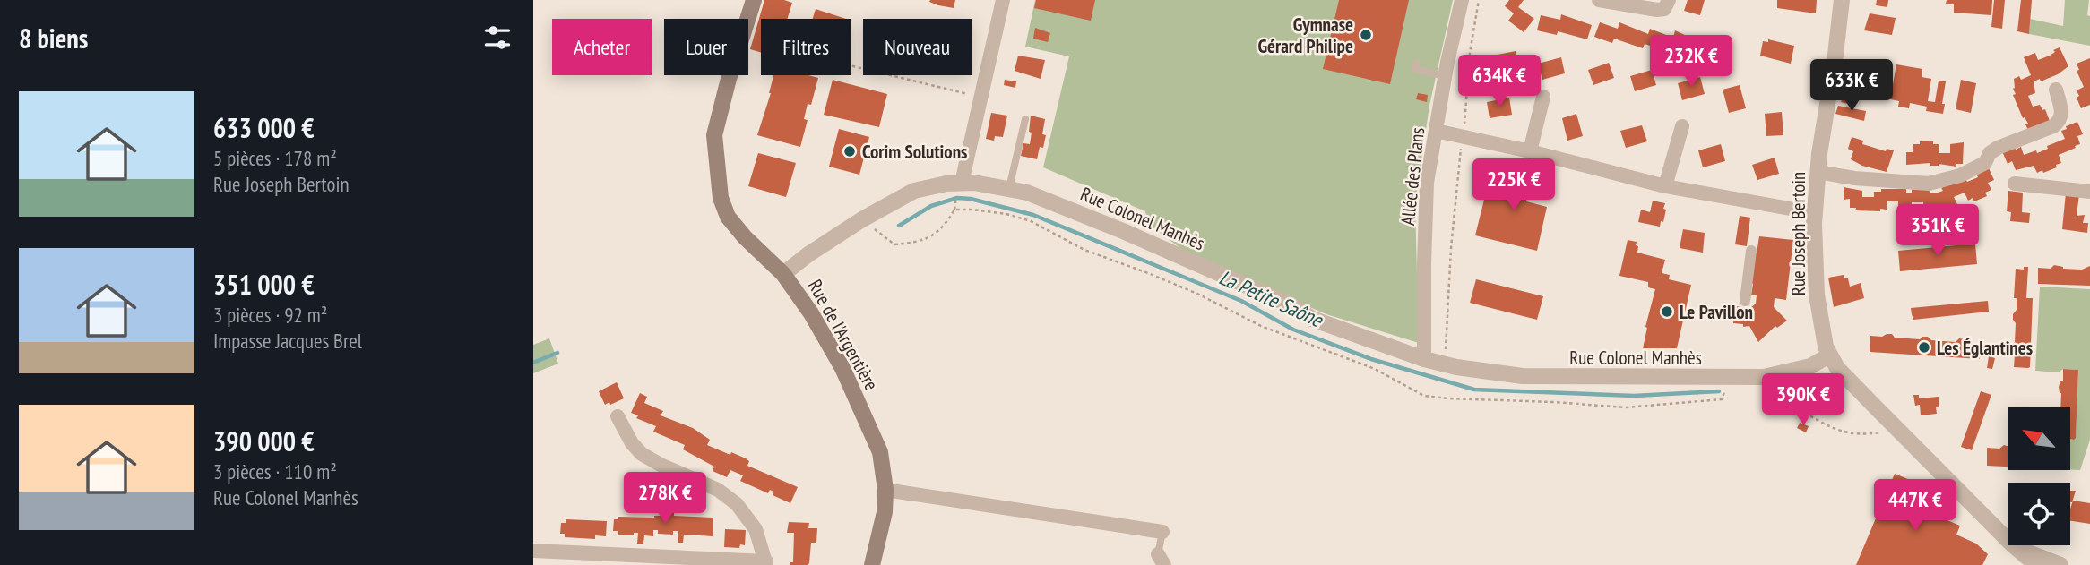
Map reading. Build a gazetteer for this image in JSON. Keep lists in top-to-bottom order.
{
  "streets": {
    "main road": ["Rue de l'Argentière"],
    "street": ["Allée des Plans", "Rue Colonel Manhès", "Rue Joseph Bertoin"]
  },
  "crossings": [
    ["Allée des Plans", "Rue Colonel Manhès"],
    ["Rue Colonel Manhès", "Rue Joseph Bertoin"],
    ["Rue Colonel Manhès", "Rue de l'Argentière"]
  ],
  "water": ["La Petite Saône"],
  "places": [
    "Gymnase Gérard Philipe",
    "Corim Solutions",
    "Le Pavillon",
    "Les Églantines"
  ],
  "north": "top left",
  "page": {
    "heading": "8 biens",
    "chip": [
      "Acheter",
      "Louer",
      "Filtres",
      "Nouveau"
    ],
    "price": [
      "232K €",
      "634K €",
      "633K €",
      "225K €",
      "351K €",
      "390K €",
      "278K €",
      "447K €"
    ],
    "list": [
      {
        "name": "633 000 €",
        "note": "5 pièces · 178 m² · Rue Joseph Bertoin"
      },
      {
        "name": "351 000 €",
        "note": "3 pièces · 92 m² · Impasse Jacques Brel"
      },
      {
        "name": "390 000 €",
        "note": "3 pièces · 110 m² · Rue Colonel Manhès"
      }
    ]
  }
}
